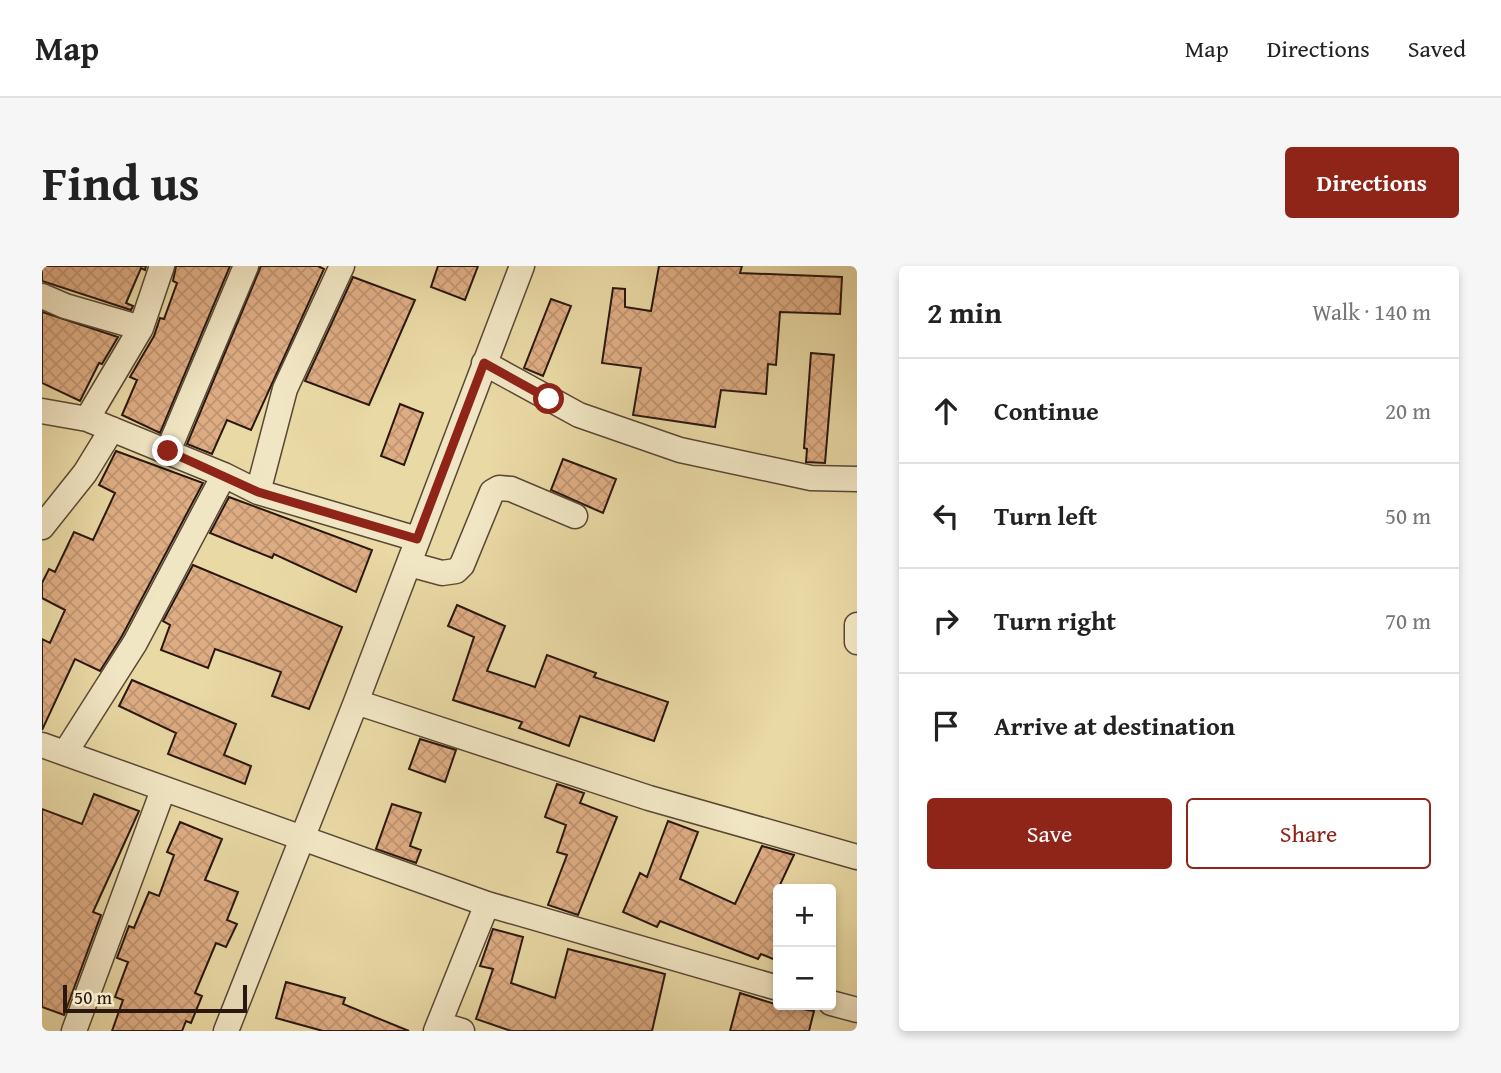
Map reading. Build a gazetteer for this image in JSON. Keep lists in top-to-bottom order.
{
  "scale_bar": "50 m",
  "page": {
    "header": "Map",
    "nav": ["Map", "Directions", "Saved"],
    "title": "Find us",
    "buttons": [
      "Directions",
      ["Save", "Share"]
    ],
    "heading": ["2 min", "Walk · 140 m"],
    "list": [
      ["Continue", "20 m"],
      ["Turn left", "50 m"],
      ["Turn right", "70 m"],
      "Arrive at destination"
    ],
    "map_buttons": ["+", "−"],
    "scale": "50 m"
  }
}
